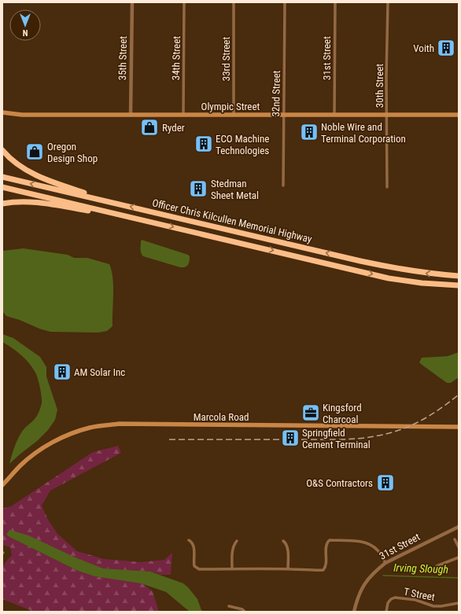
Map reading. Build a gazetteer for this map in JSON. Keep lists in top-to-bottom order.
{
  "streets": {
    "highway": ["Officer Chris Kilcullen Memorial Highway"],
    "main road": ["Olympic Street", "Marcola Road"],
    "street": [
      "35th Street",
      "34th Street",
      "31st Street",
      "33rd Street",
      "30th Street",
      "32nd Street",
      "T Street"
    ]
  },
  "crossings": [
    ["35th Street", "Olympic Street"],
    ["34th Street", "Olympic Street"],
    ["31st Street", "Olympic Street"],
    ["33rd Street", "Olympic Street"],
    ["30th Street", "Olympic Street"],
    ["32nd Street", "Olympic Street"]
  ],
  "water": ["Irving Slough"],
  "places": {
    "building": [
      "Voith",
      "Noble Wire and Terminal Corporation",
      "ECO Machine Technologies",
      "Stedman Sheet Metal",
      "AM Solar Inc",
      "Springfield Cement Terminal",
      "O&S Contractors"
    ],
    "shop": ["Ryder", "Oregon Design Shop"],
    "office": ["Kingsford Charcoal"]
  },
  "north": "bottom"
}
